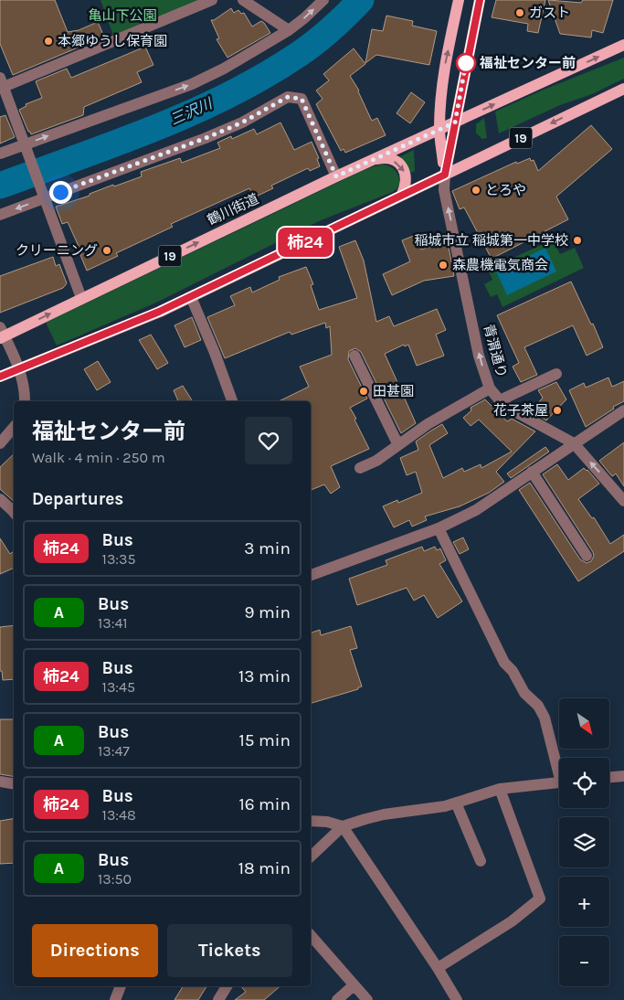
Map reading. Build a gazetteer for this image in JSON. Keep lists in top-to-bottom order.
{
  "streets": {
    "main road": ["19", "鶴川街道"],
    "street": ["青渭通り"]
  },
  "crossings": [
    ["19", "鶴川街道"],
    ["19", "青渭通り"]
  ],
  "one_way": ["青渭通り"],
  "water": ["三沢川"],
  "parks": ["亀山下公園"],
  "places": [
    "ガスト",
    "本郷ゆうし保育園",
    "福祉センター前",
    "とろや",
    "稲城市立 稲城第一中学校",
    "クリーニング",
    "森農機電気商会",
    "田甚園",
    "花子茶屋"
  ],
  "lines": ["bus line 柿24"],
  "north": "bottom right",
  "page": {
    "on_map": "柿24",
    "heading": [
      ["福祉センター前", "Walk · 4 min · 250 m"],
      "Departures"
    ],
    "list": [
      {
        "mark": "柿24",
        "name": "Bus",
        "note": "13:35",
        "value": "3 min"
      },
      {
        "mark": "A",
        "name": "Bus",
        "note": "13:41",
        "value": "9 min"
      },
      {
        "mark": "柿24",
        "name": "Bus",
        "note": "13:45",
        "value": "13 min"
      },
      {
        "mark": "A",
        "name": "Bus",
        "note": "13:47",
        "value": "15 min"
      },
      {
        "mark": "柿24",
        "name": "Bus",
        "note": "13:48",
        "value": "16 min"
      },
      {
        "mark": "A",
        "name": "Bus",
        "note": "13:50",
        "value": "18 min"
      }
    ],
    "map_buttons": ["+", "−"],
    "buttons": ["Directions", "Tickets"]
  }
}
